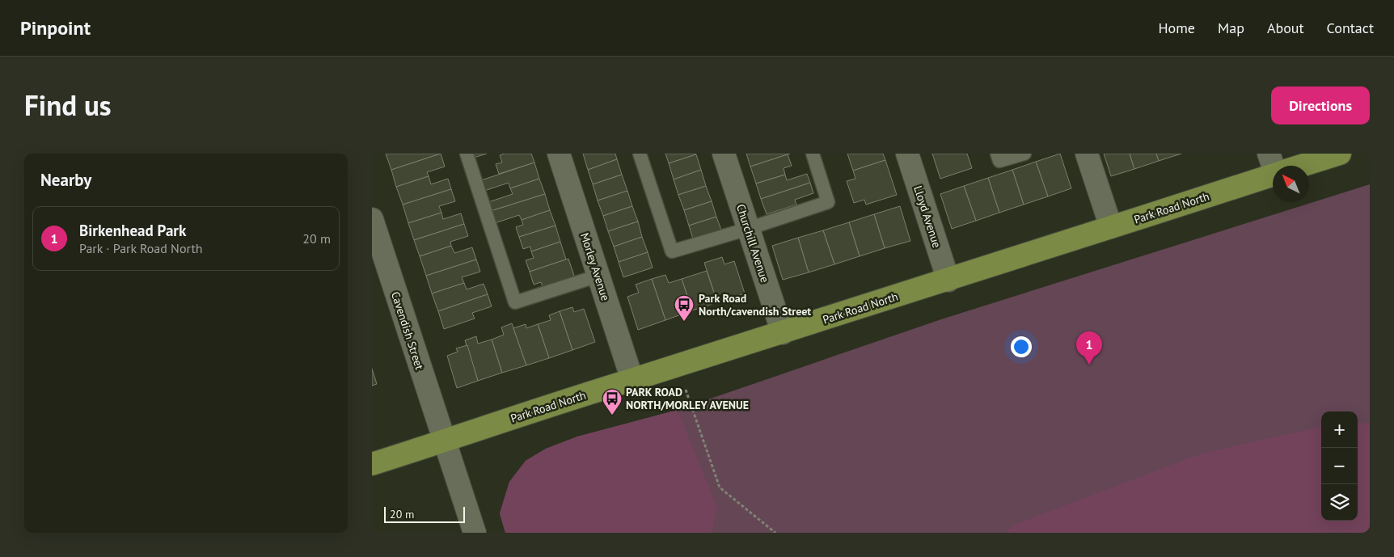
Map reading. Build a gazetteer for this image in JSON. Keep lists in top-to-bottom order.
{
  "streets": {
    "main road": ["Park Road North"],
    "street": [
      "Lloyd Avenue",
      "Churchill Avenue",
      "Morley Avenue",
      "Cavendish Street"
    ]
  },
  "crossings": [
    ["Park Road North", "Lloyd Avenue"],
    ["Park Road North", "Churchill Avenue"],
    ["Park Road North", "Morley Avenue"],
    ["Park Road North", "Cavendish Street"]
  ],
  "places": {
    "bus stop": ["Park Road North/cavendish Street", "PARK ROAD NORTH/MORLEY AVENUE"]
  },
  "scale_bar": "20 m",
  "north": "top left",
  "page": {
    "header": "Pinpoint",
    "nav": [
      "Home",
      "Map",
      "About",
      "Contact"
    ],
    "title": "Find us",
    "buttons": "Directions",
    "heading": "Nearby",
    "list": [
      {
        "mark": "1",
        "name": "Birkenhead Park",
        "note": "Park · Park Road North",
        "value": "20 m"
      }
    ],
    "pins": "1",
    "map_buttons": ["+", "−"],
    "scale": "20 m"
  }
}
